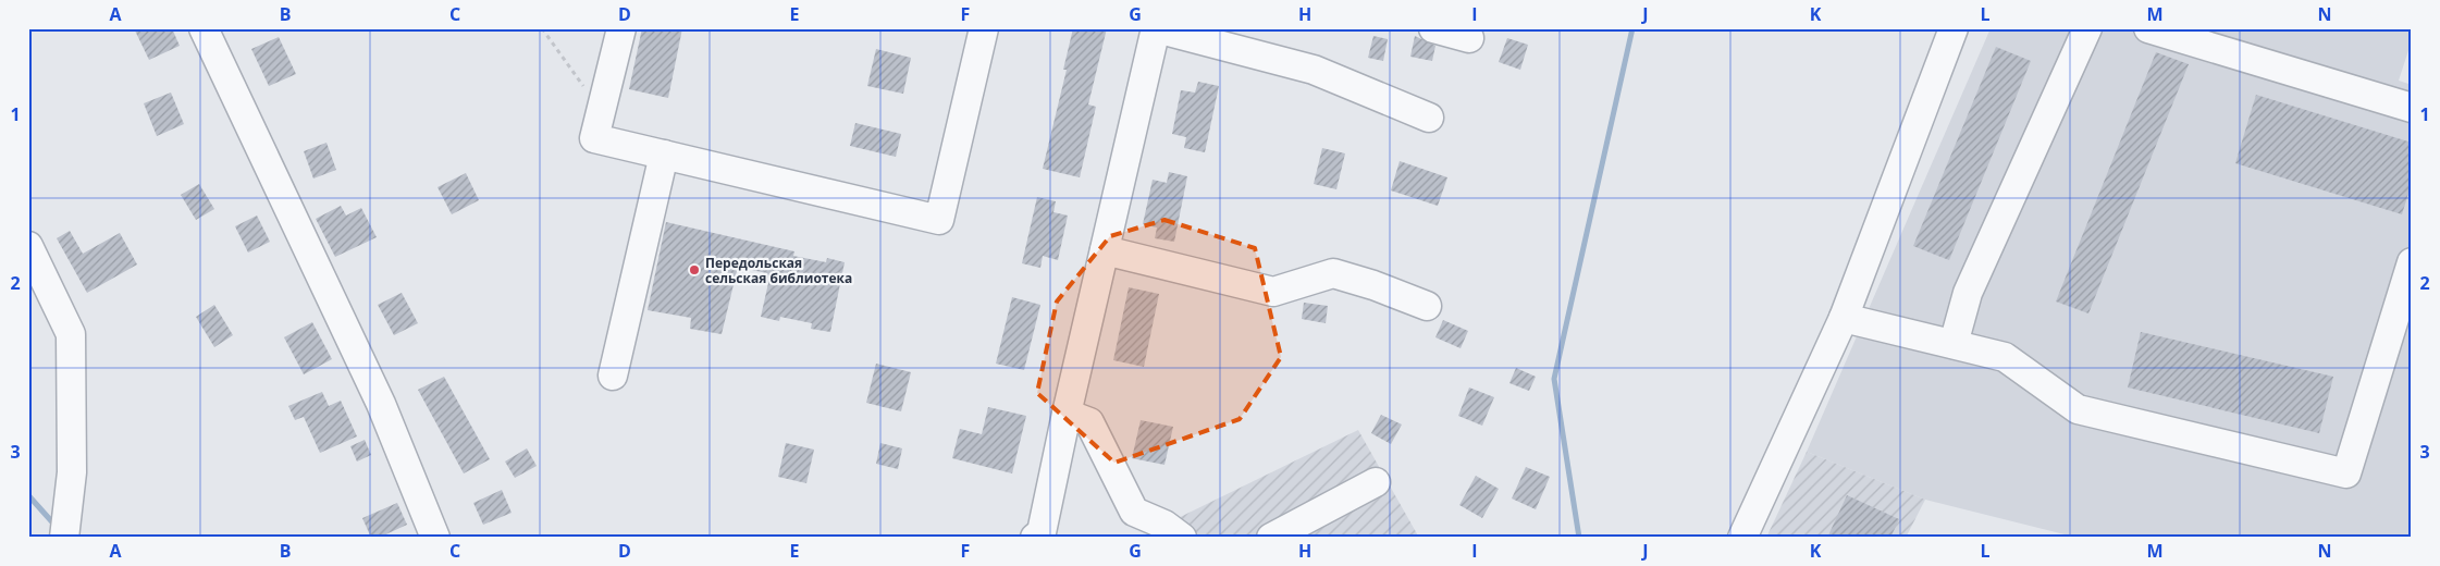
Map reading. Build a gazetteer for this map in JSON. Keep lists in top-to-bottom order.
{
  "places": ["Передольская сельская библиотека"],
  "grid": {
    "columns": [
      "A",
      "B",
      "C",
      "D",
      "E",
      "F",
      "G",
      "H",
      "I",
      "J",
      "K",
      "L",
      "M",
      "N"
    ],
    "rows": ["1", "2", "3"]
  }
}
